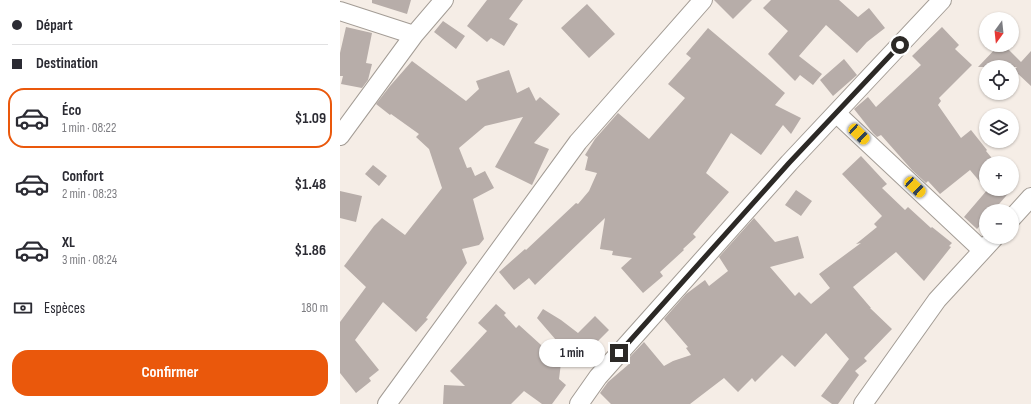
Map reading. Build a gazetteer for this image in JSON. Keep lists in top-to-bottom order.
{
  "north": "bottom",
  "page": {
    "banner": ["Départ", "Destination"],
    "map_buttons": ["+", "−"],
    "list": [
      {
        "name": "Éco",
        "note": "1 min · 08:22",
        "value": "$1.09"
      },
      {
        "name": "Confort",
        "note": "2 min · 08:23",
        "value": "$1.48"
      },
      {
        "name": "XL",
        "note": "3 min · 08:24",
        "value": "$1.86"
      }
    ],
    "pay": ["Espèces", "180 m"],
    "bubble": "1 min",
    "buttons": "Confirmer"
  }
}
